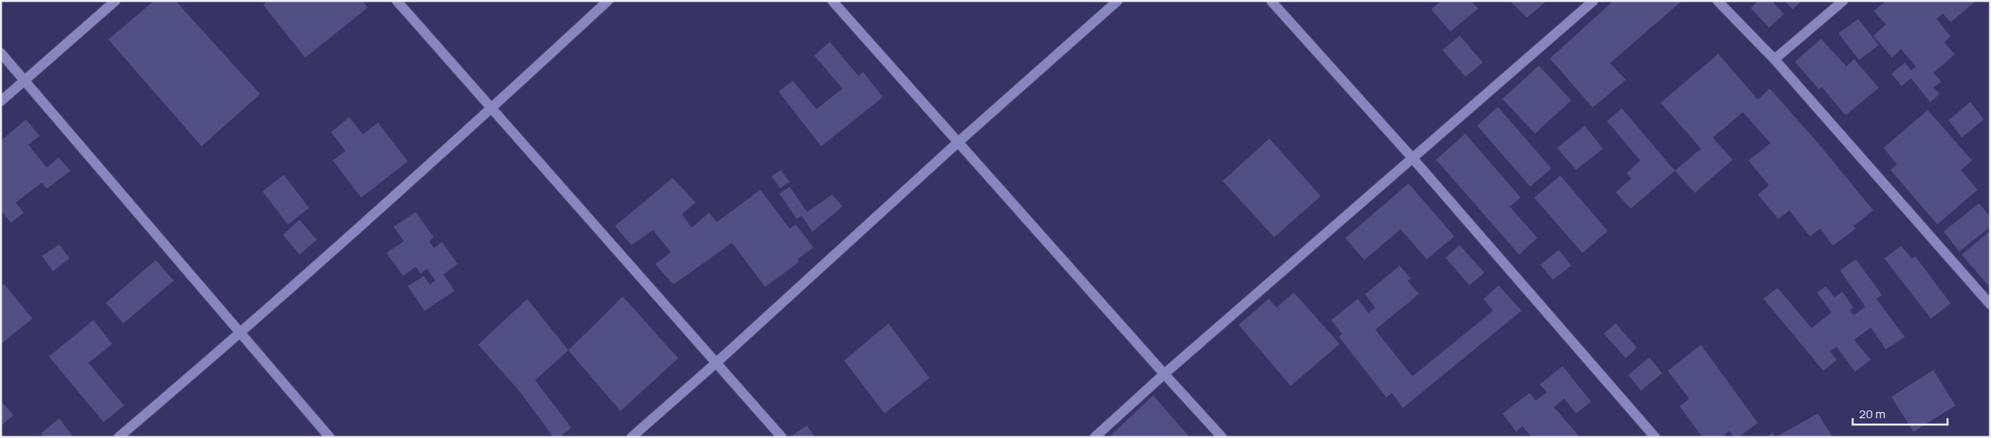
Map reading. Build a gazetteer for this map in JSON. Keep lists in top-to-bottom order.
{
  "scale_bar": "20 m"
}
